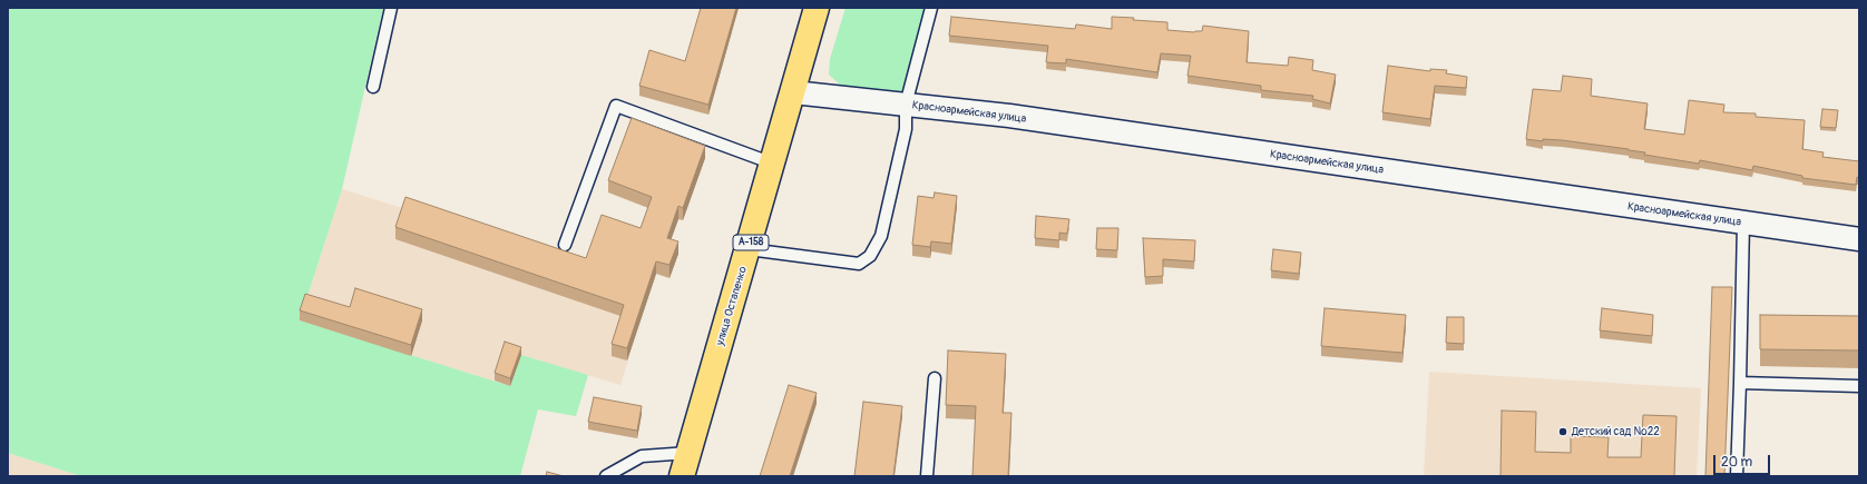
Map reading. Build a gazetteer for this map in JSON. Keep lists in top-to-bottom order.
{
  "streets": {
    "main road": ["А-158", "улица Остапенко"],
    "street": ["Красноармейская улица"]
  },
  "crossings": [
    ["Красноармейская улица", "улица Остапенко"]
  ],
  "places": ["Детский сад №22"],
  "scale_bar": "20 m"
}
